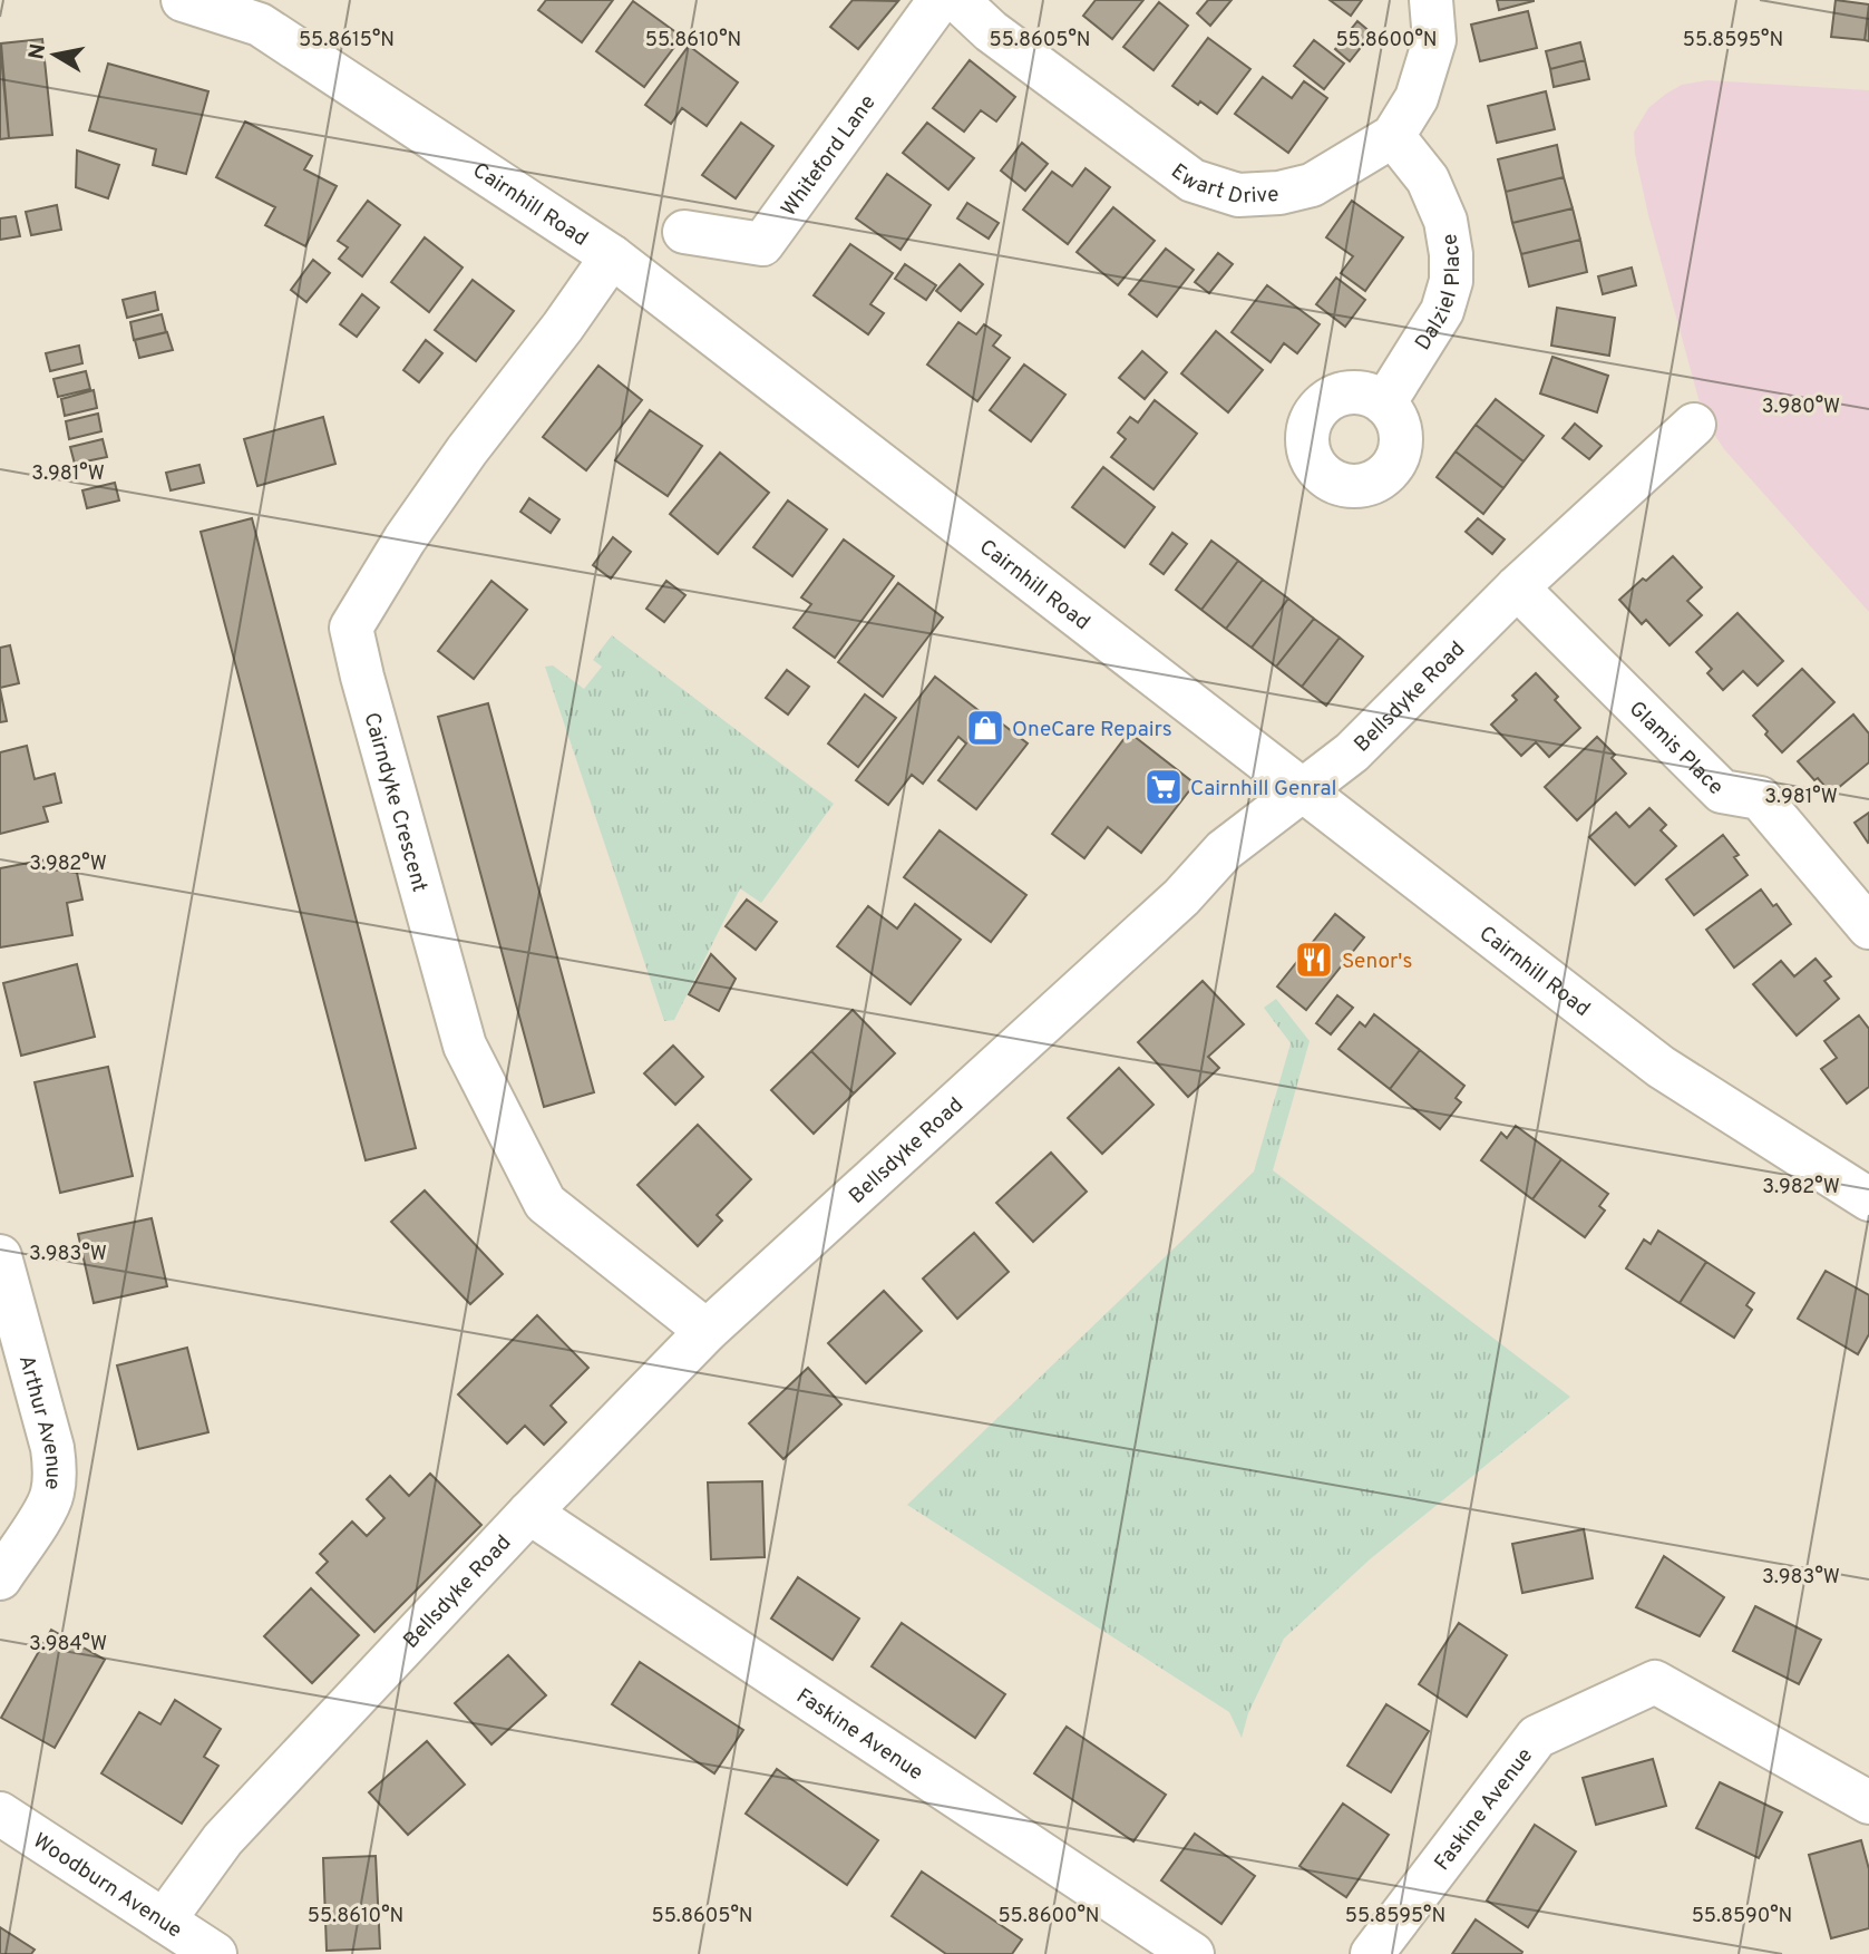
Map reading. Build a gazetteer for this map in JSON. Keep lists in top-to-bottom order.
{
  "streets": {
    "street": [
      "Whiteford Lane",
      "Ewart Drive",
      "Cairnhill Road",
      "Dalziel Place",
      "Bellsdyke Road",
      "Glamis Place",
      "Cairndyke Crescent",
      "Arthur Avenue",
      "Faskine Avenue",
      "Woodburn Avenue"
    ]
  },
  "crossings": [
    ["Ewart Drive", "Dalziel Place"],
    ["Cairnhill Road", "Bellsdyke Road"],
    ["Cairnhill Road", "Cairndyke Crescent"],
    ["Bellsdyke Road", "Glamis Place"],
    ["Bellsdyke Road", "Cairndyke Crescent"],
    ["Bellsdyke Road", "Faskine Avenue"],
    ["Bellsdyke Road", "Woodburn Avenue"]
  ],
  "places": {
    "shop": ["OneCare Repairs"],
    "supermarket": ["Cairnhill Genral"],
    "restaurant": ["Senor's"]
  },
  "north": "left",
  "coordinates": [
    "55.8615°N",
    "55.8610°N",
    "55.8605°N",
    "55.8600°N",
    "55.8595°N",
    "3.980°W",
    "3.981°W",
    "3.982°W",
    "3.983°W",
    "3.984°W",
    "55.8590°N"
  ]
}
